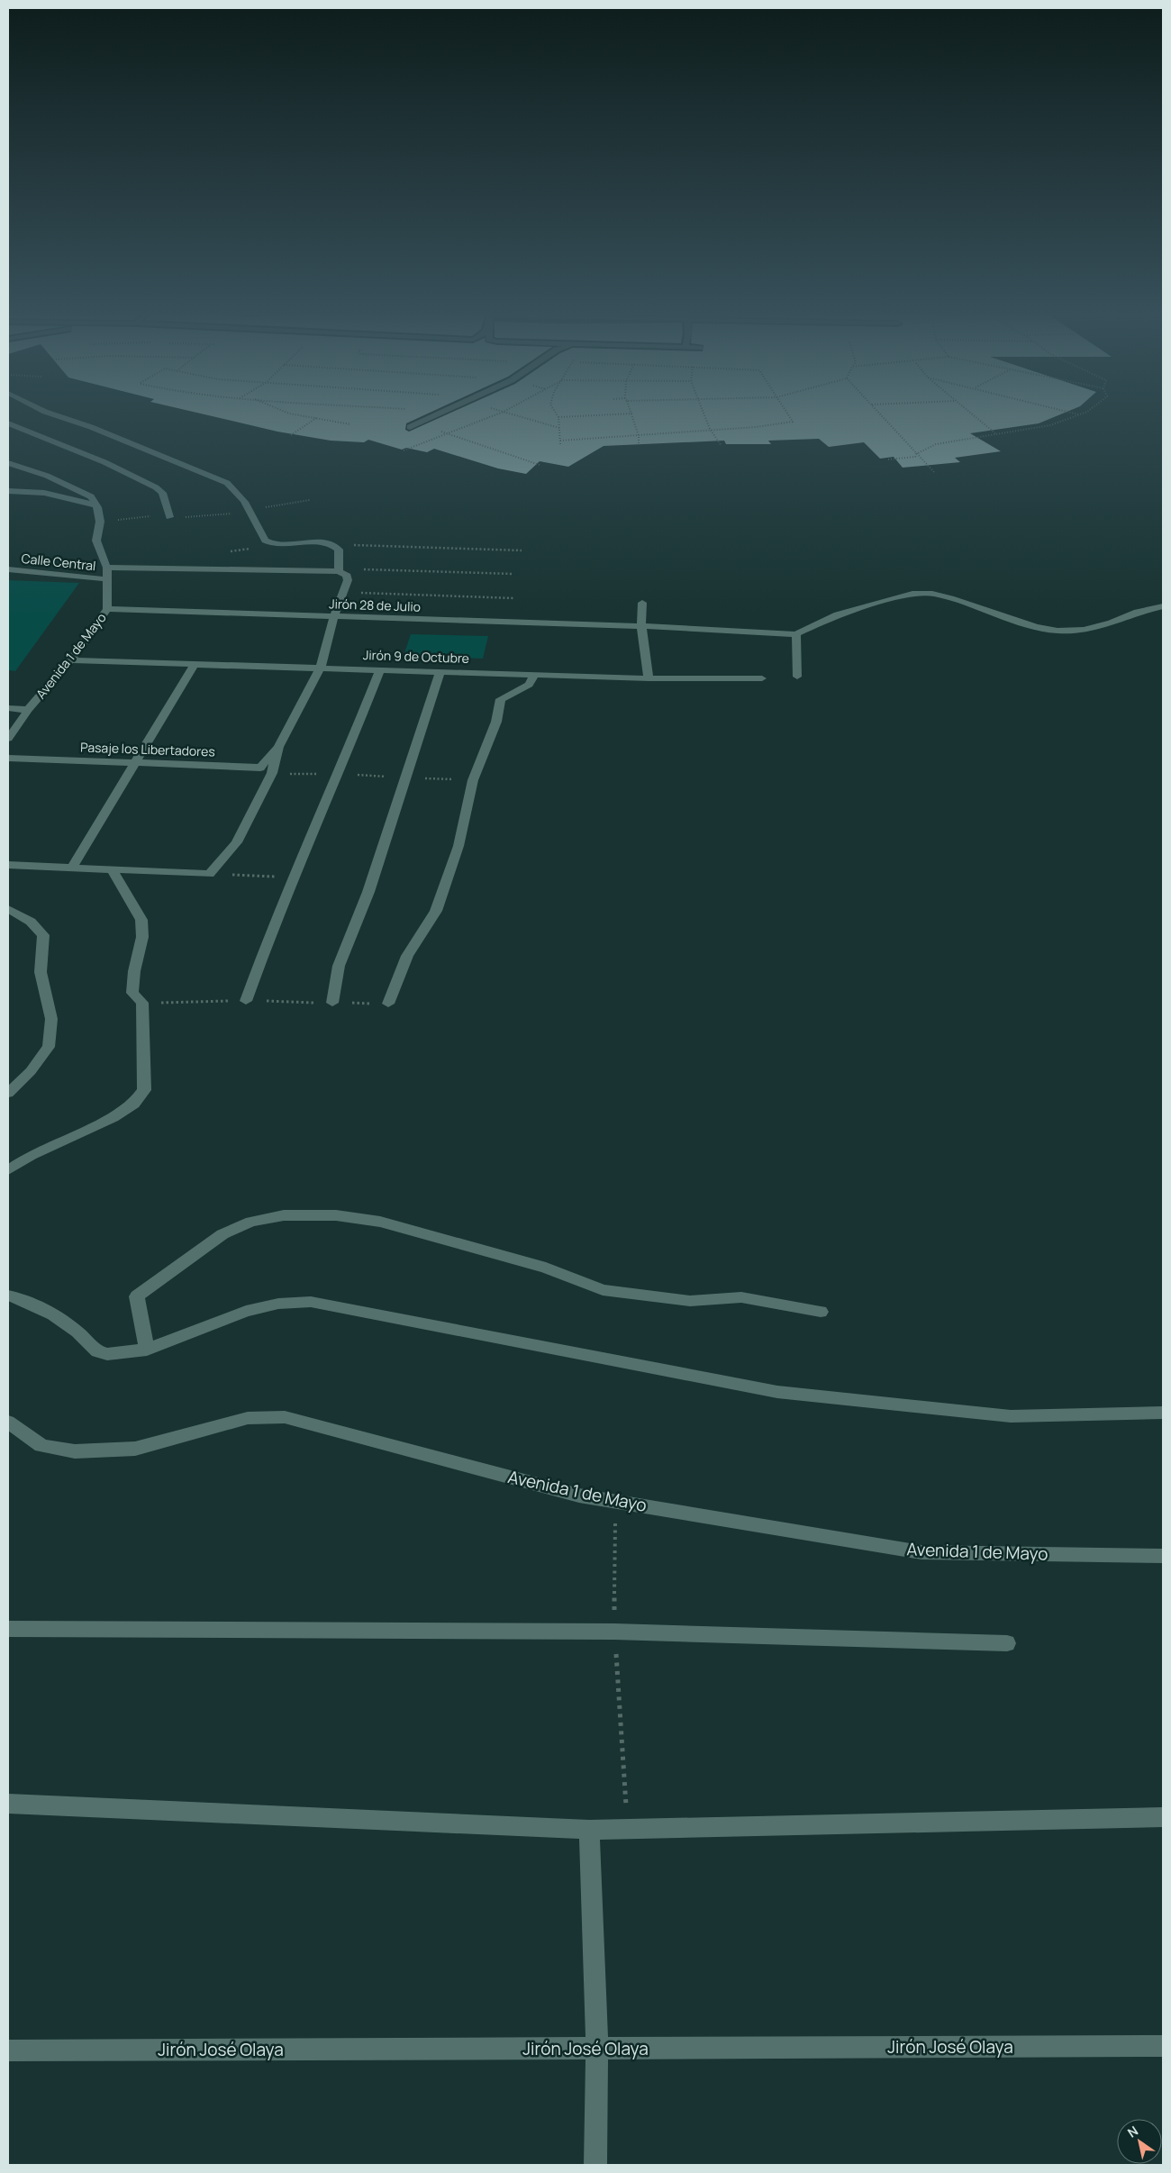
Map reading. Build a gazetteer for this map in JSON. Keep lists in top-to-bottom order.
{
  "streets": {
    "street": [
      "Calle Central",
      "Jirón 28 de Julio",
      "Avenida 1 de Mayo",
      "Jirón 9 de Octubre",
      "Pasaje los Libertadores",
      "Jirón José Olaya"
    ]
  },
  "crossings": [
    ["Calle Central", "Avenida 1 de Mayo"],
    ["Jirón 28 de Julio", "Avenida 1 de Mayo"],
    ["Avenida 1 de Mayo", "Jirón 9 de Octubre"]
  ],
  "north": "top left"
}
